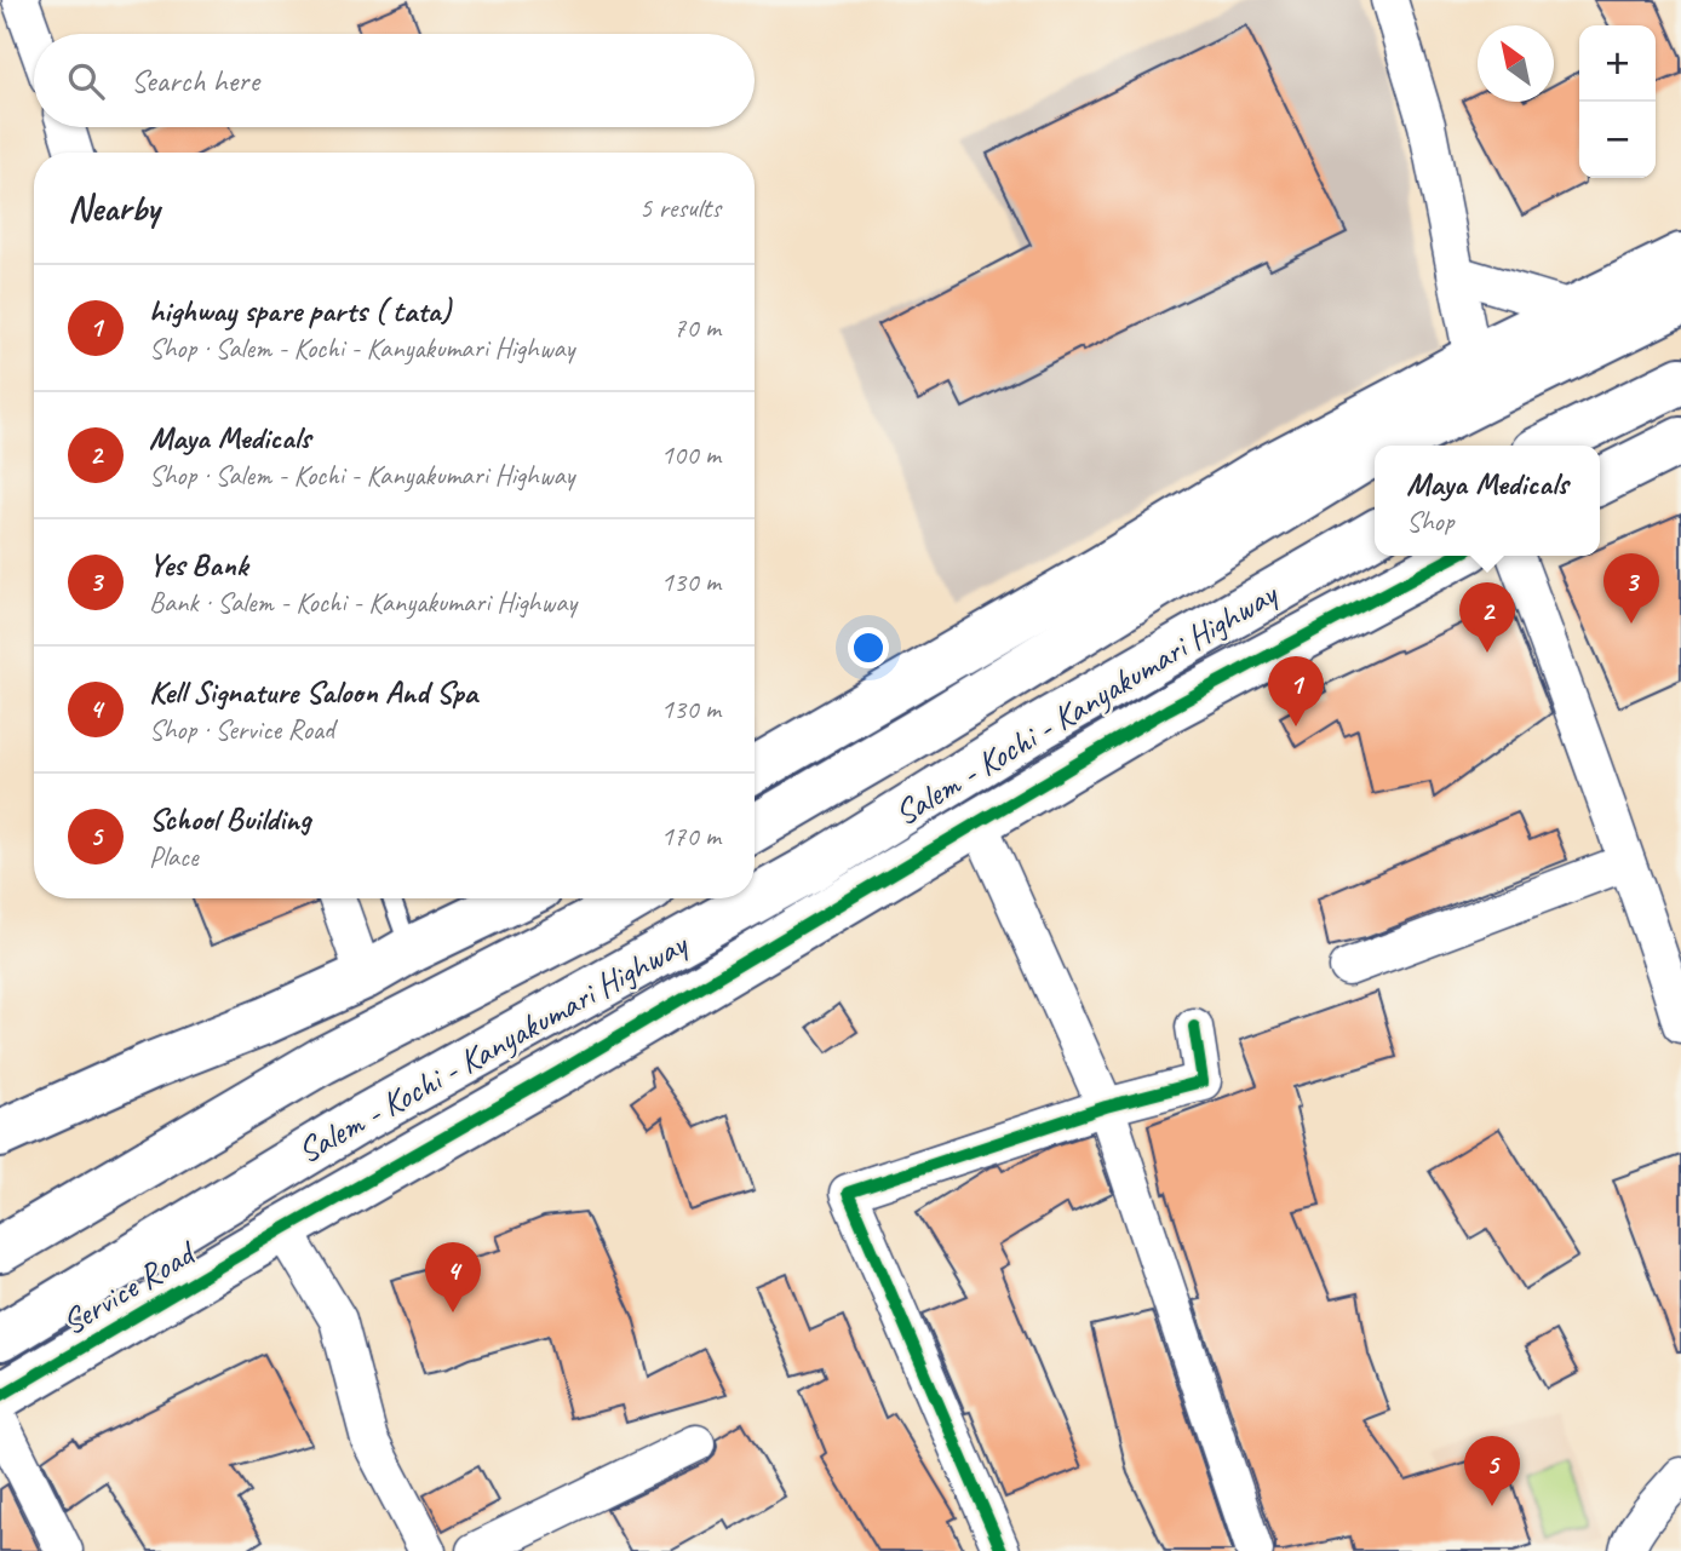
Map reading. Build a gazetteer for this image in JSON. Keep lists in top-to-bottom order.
{
  "streets": {
    "main road": ["Salem - Kochi - Kanyakumari Highway", "Service Road"]
  },
  "north": "top left",
  "page": {
    "map_buttons": ["+", "−"],
    "search": "Search here",
    "heading": ["Nearby", "5 results"],
    "list": [
      {
        "mark": "1",
        "name": "highway spare parts ( tata)",
        "note": "Shop · Salem - Kochi - Kanyakumari Highway",
        "value": "70 m"
      },
      {
        "mark": "2",
        "name": "Maya Medicals",
        "note": "Shop · Salem - Kochi - Kanyakumari Highway",
        "value": "100 m"
      },
      {
        "mark": "3",
        "name": "Yes Bank",
        "note": "Bank · Salem - Kochi - Kanyakumari Highway",
        "value": "130 m"
      },
      {
        "mark": "4",
        "name": "Kell Signature Saloon And Spa",
        "note": "Shop · Service Road",
        "value": "130 m"
      },
      {
        "mark": "5",
        "name": "School Building",
        "note": "Place",
        "value": "170 m"
      }
    ],
    "popup": ["Maya Medicals", "Shop"],
    "pins": [
      "3",
      "2",
      "1",
      "4",
      "5"
    ]
  }
}
